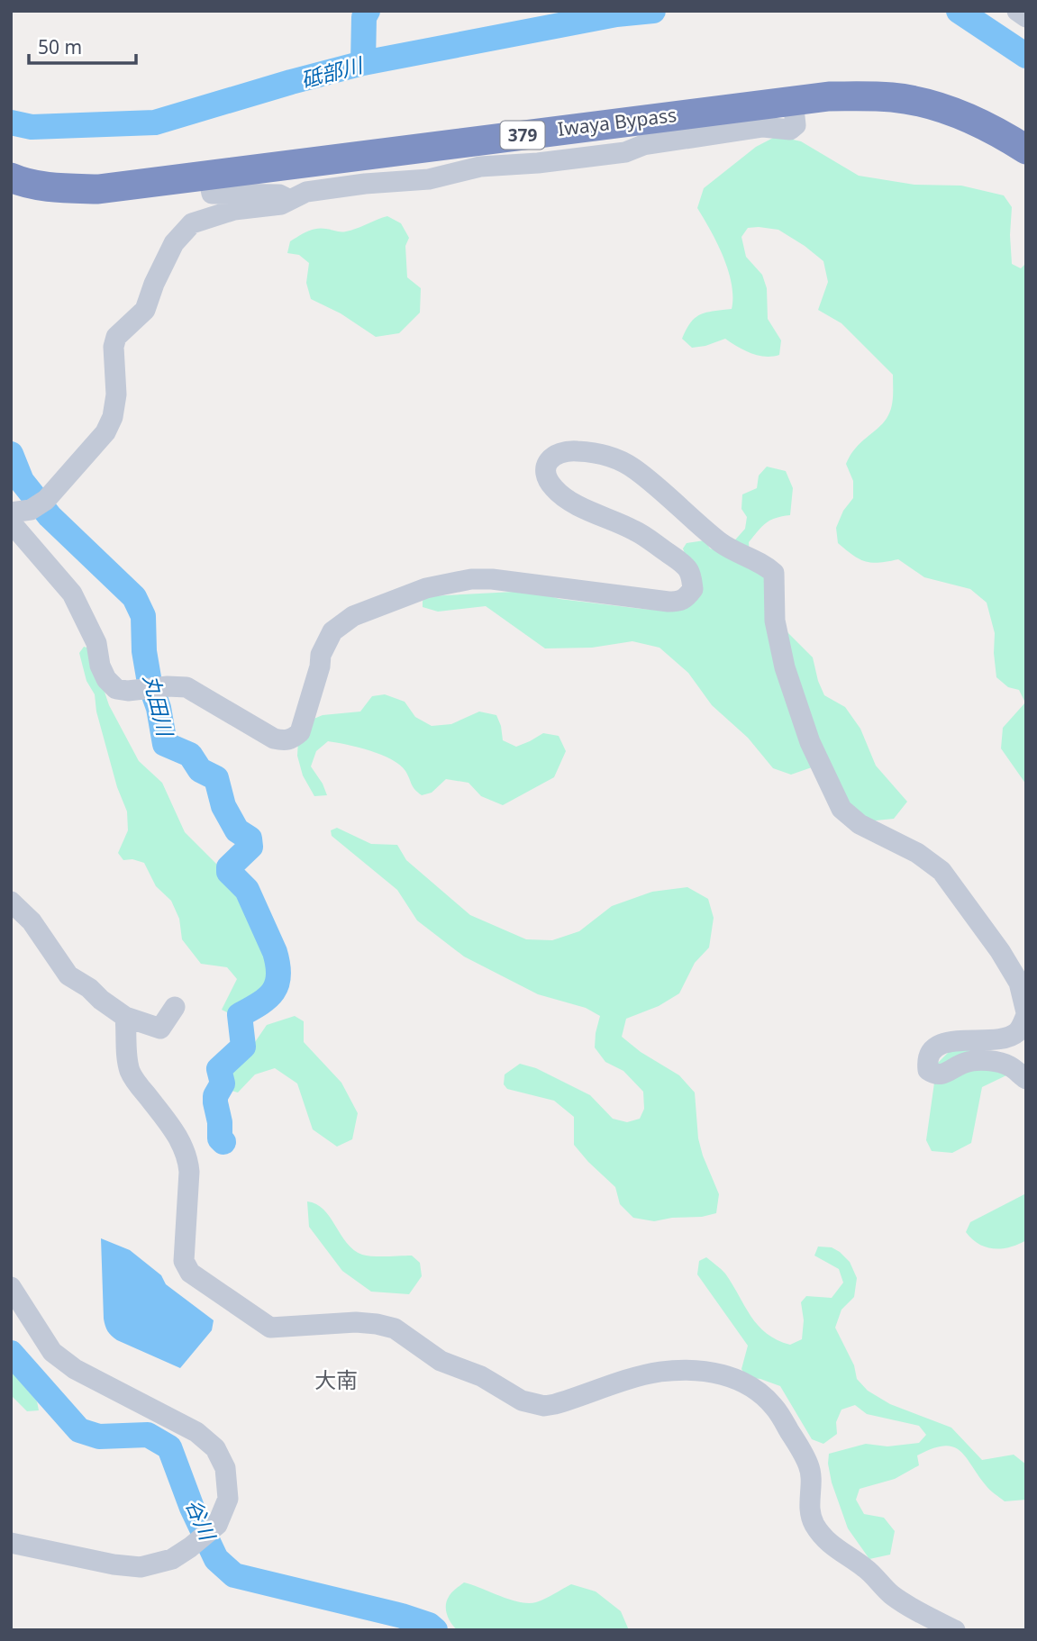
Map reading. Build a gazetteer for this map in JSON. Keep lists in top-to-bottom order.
{
  "streets": {
    "highway": ["Iwaya Bypass", "379"]
  },
  "districts": ["大南"],
  "water": ["砥部川", "丸田川", "谷川"],
  "scale_bar": "50 m"
}
